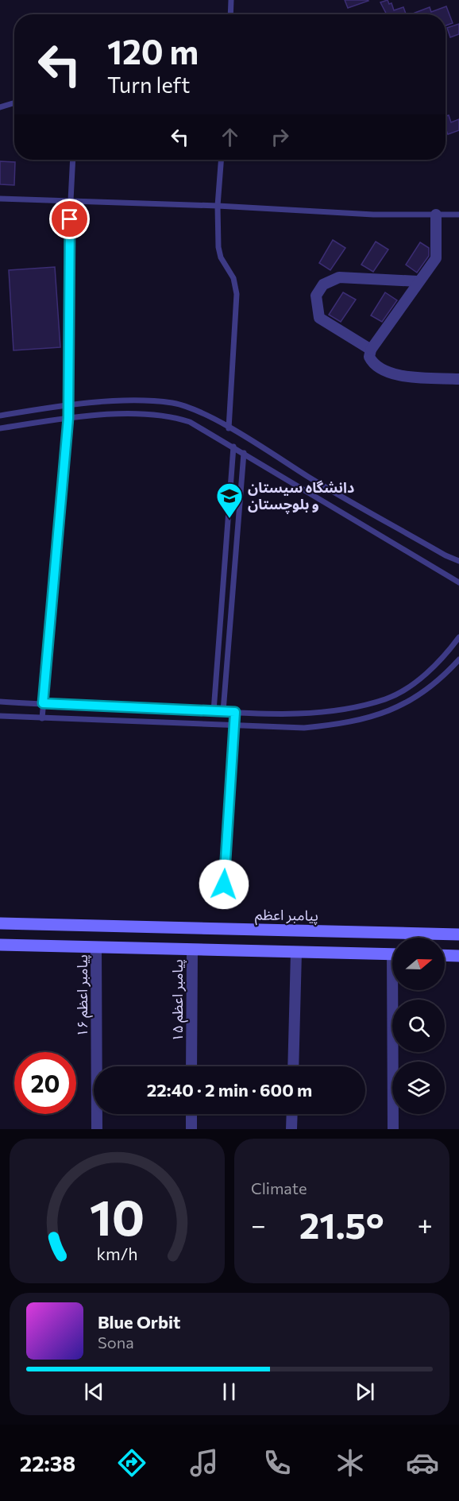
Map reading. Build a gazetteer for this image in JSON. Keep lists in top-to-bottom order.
{
  "streets": {
    "main road": ["پیامبر اعظم"],
    "street": ["پیامبر اعظم ۱۶", "پیامبر اعظم ۱۵"]
  },
  "places": {
    "school or university": ["دانشگاه سیستان و بلوچستان"]
  },
  "north": "right",
  "page": {
    "turn": ["120 m", "Turn left"],
    "limit": "20",
    "trip": "22:40 · 2 min · 600 m",
    "tile": "Climate",
    "heat": ["−", "21.5°", "+"],
    "song": ["Blue Orbit", "Sona"],
    "tabs": "22:38",
    "gauge": ["10", "km/h"]
  }
}
